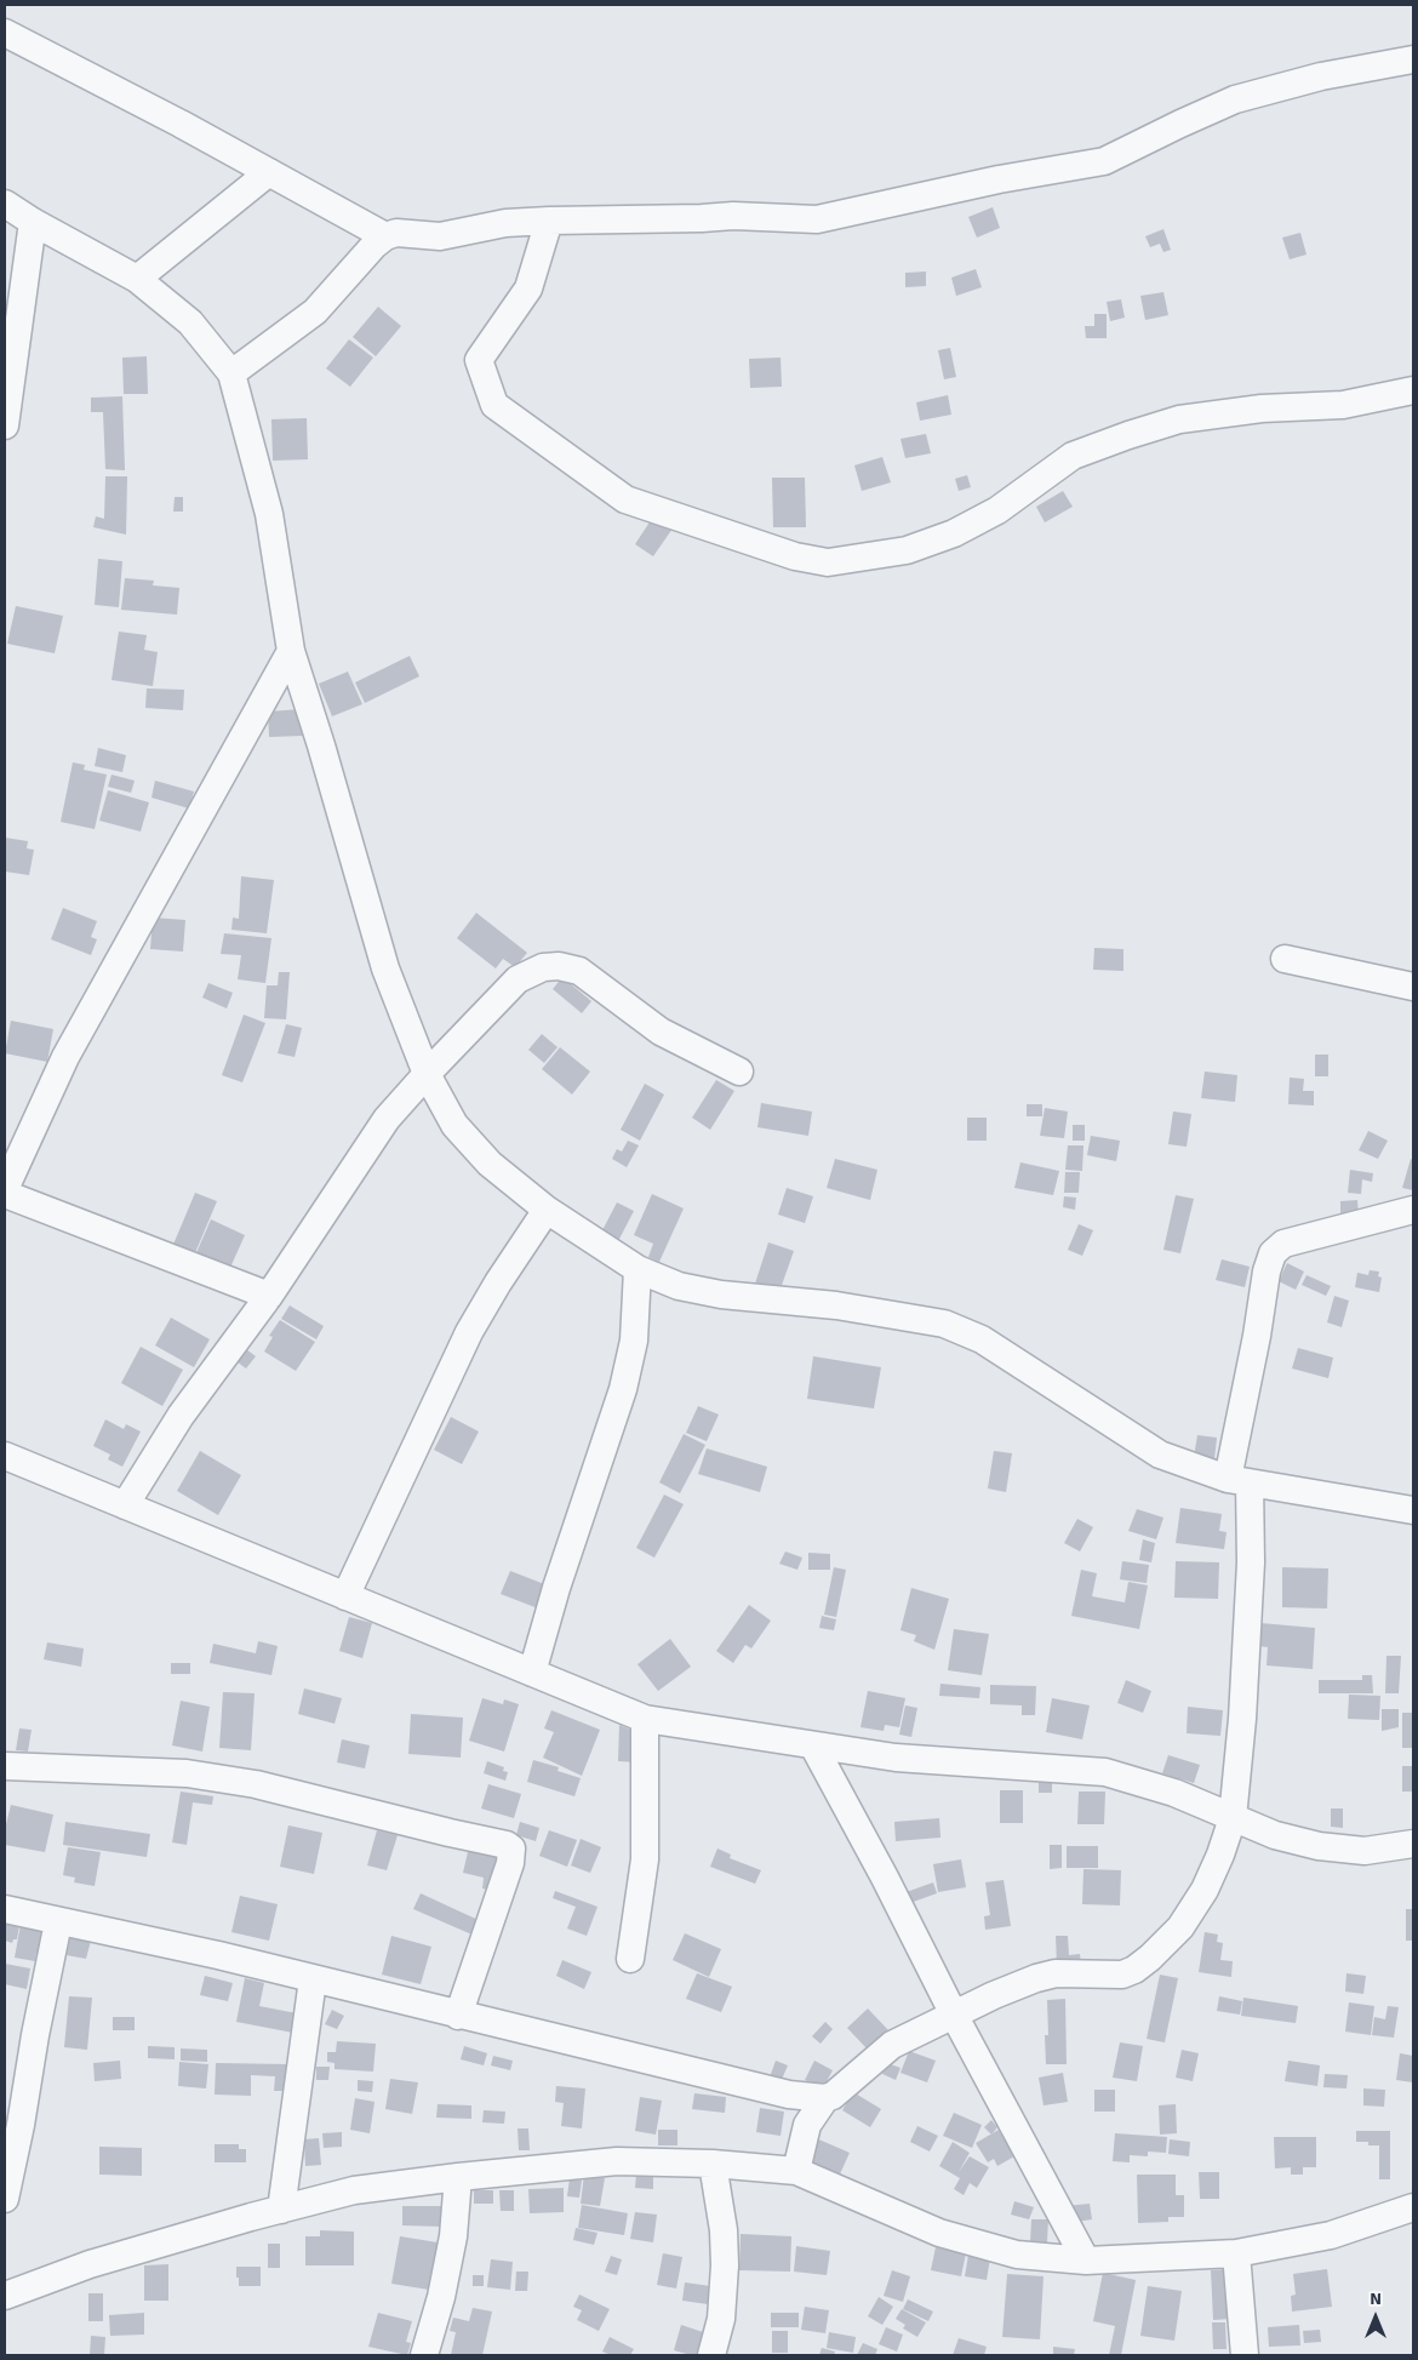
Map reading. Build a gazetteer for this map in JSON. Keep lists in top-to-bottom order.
{
  "north": "top"
}
